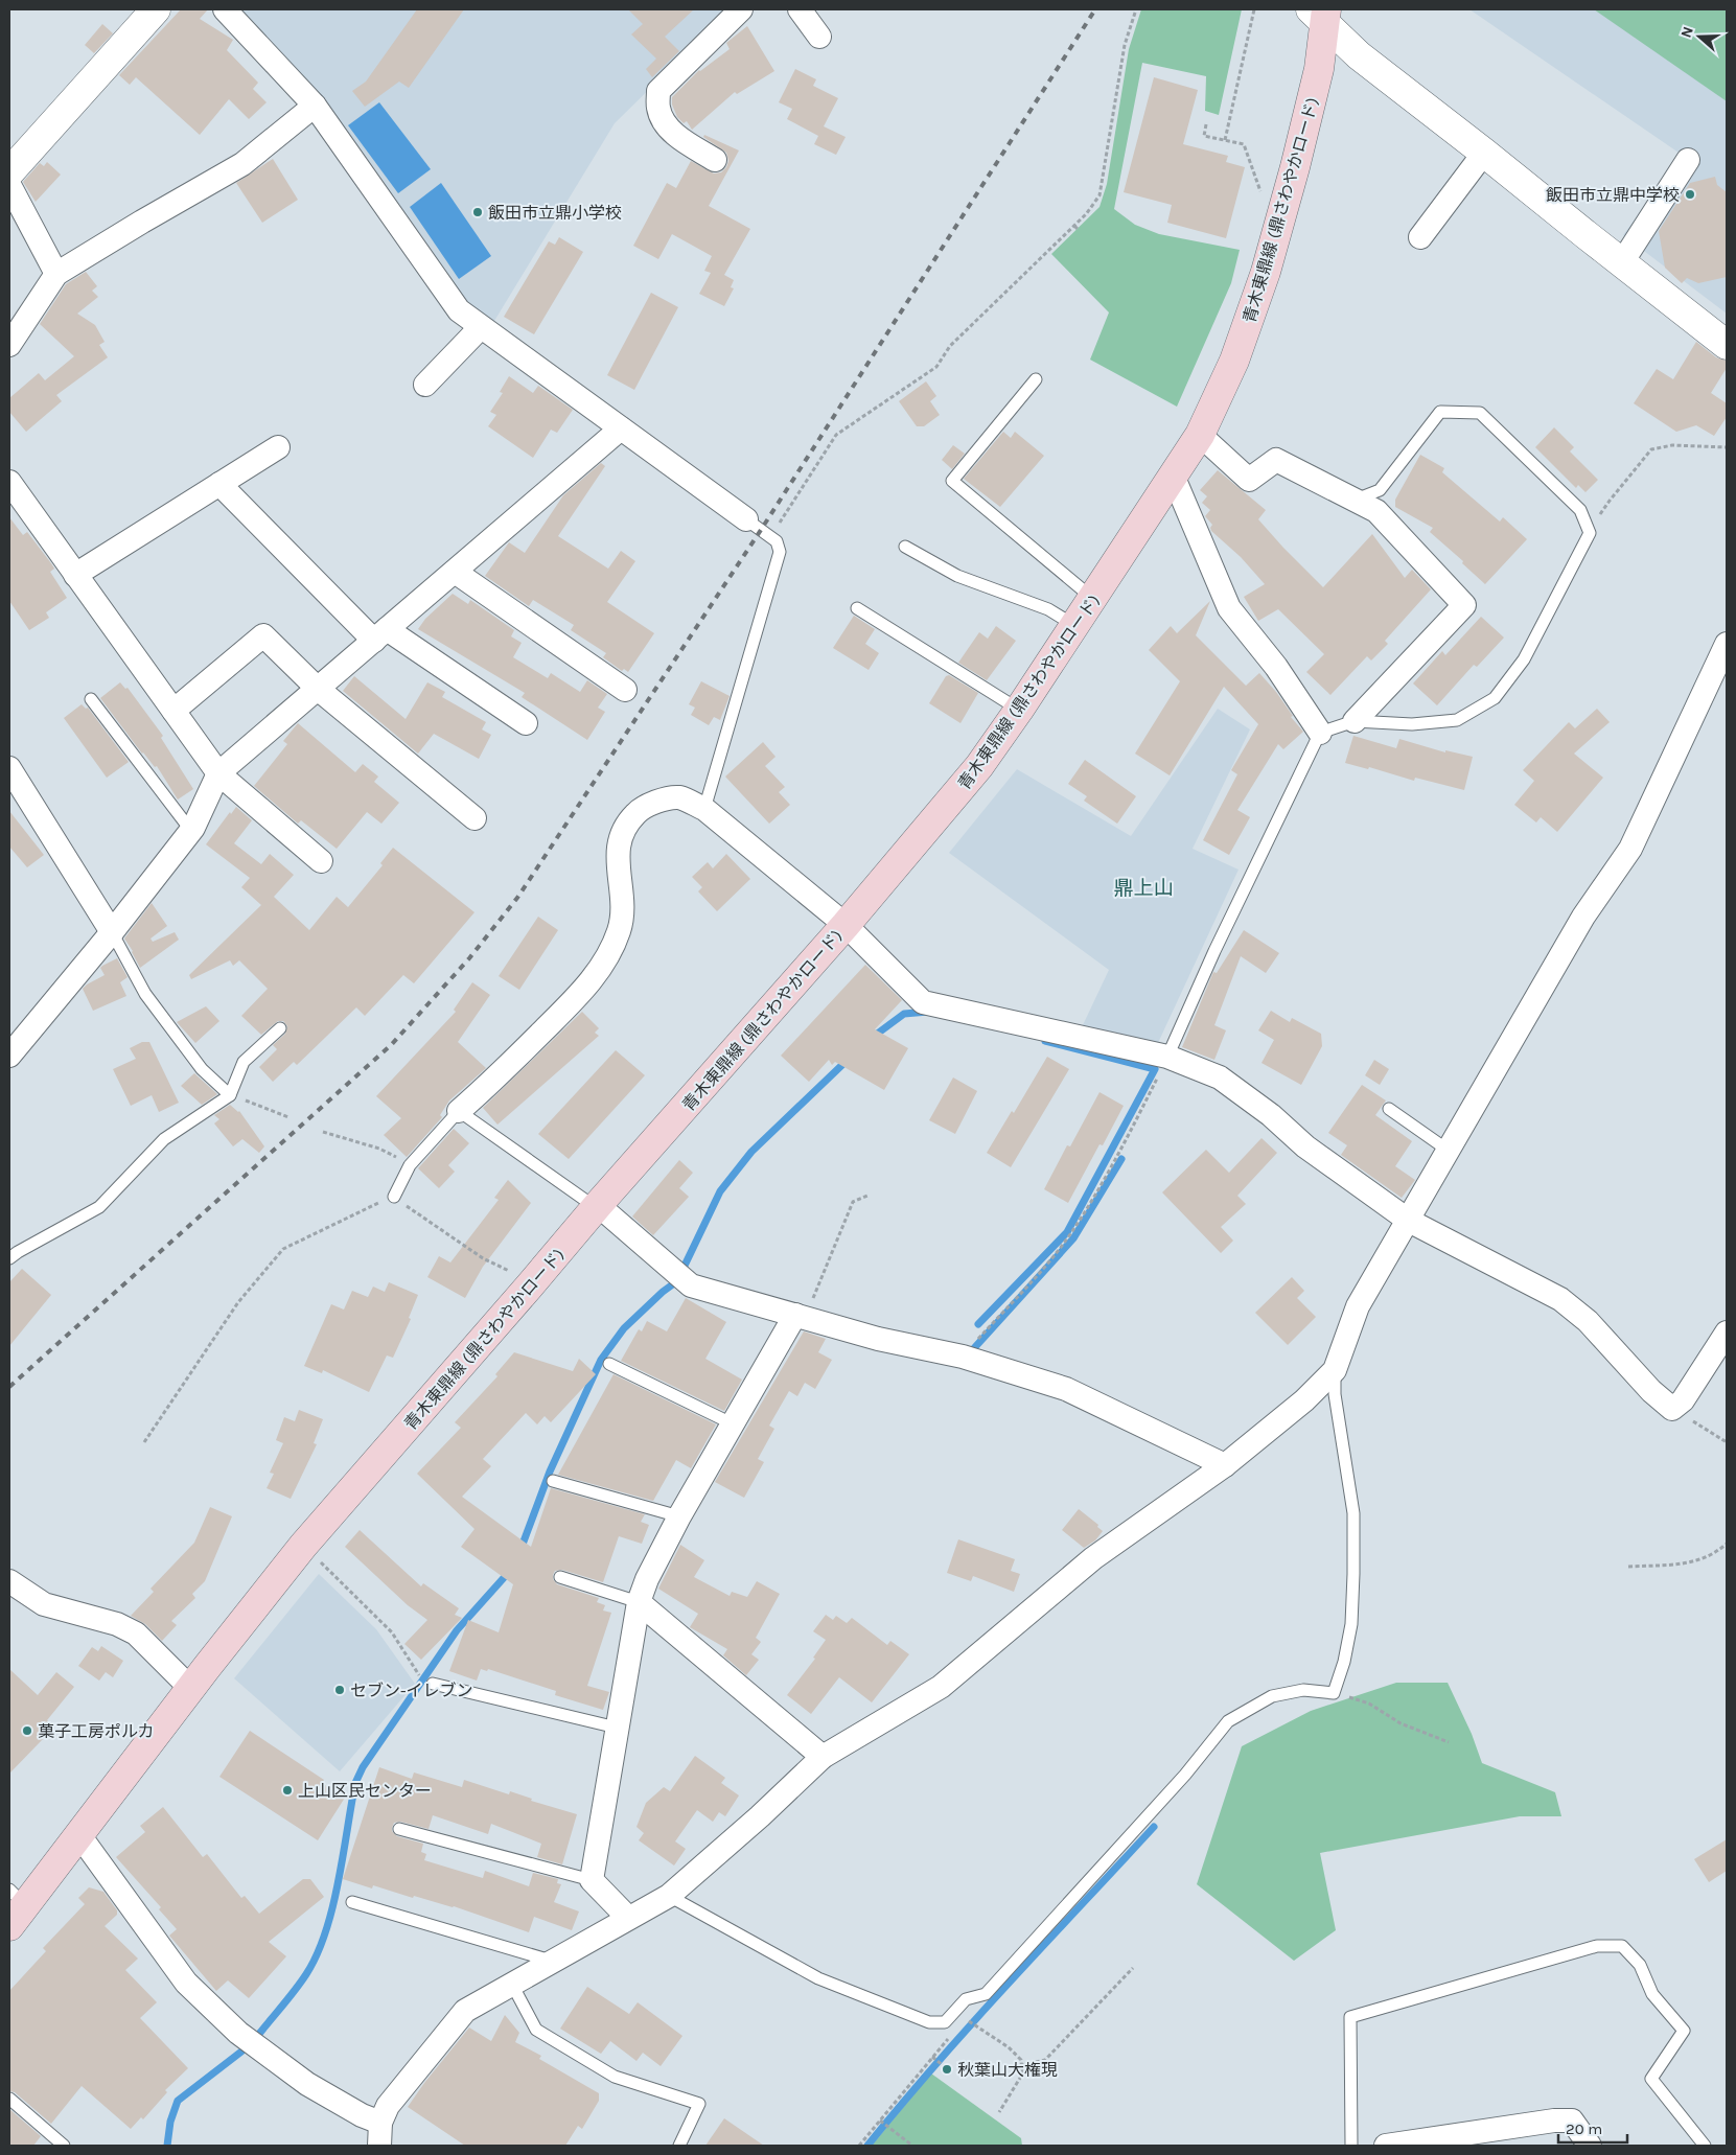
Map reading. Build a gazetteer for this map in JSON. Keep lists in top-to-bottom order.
{
  "streets": {
    "main road": ["青木東鼎線 (鼎さわやかロード)"]
  },
  "districts": ["鼎上山"],
  "places": [
    "飯田市立鼎中学校",
    "飯田市立鼎小学校",
    "セブン-イレブン",
    "菓子工房ポルカ",
    "上山区民センター",
    "秋葉山大権現"
  ],
  "scale_bar": "20 m",
  "north": "left"
}
